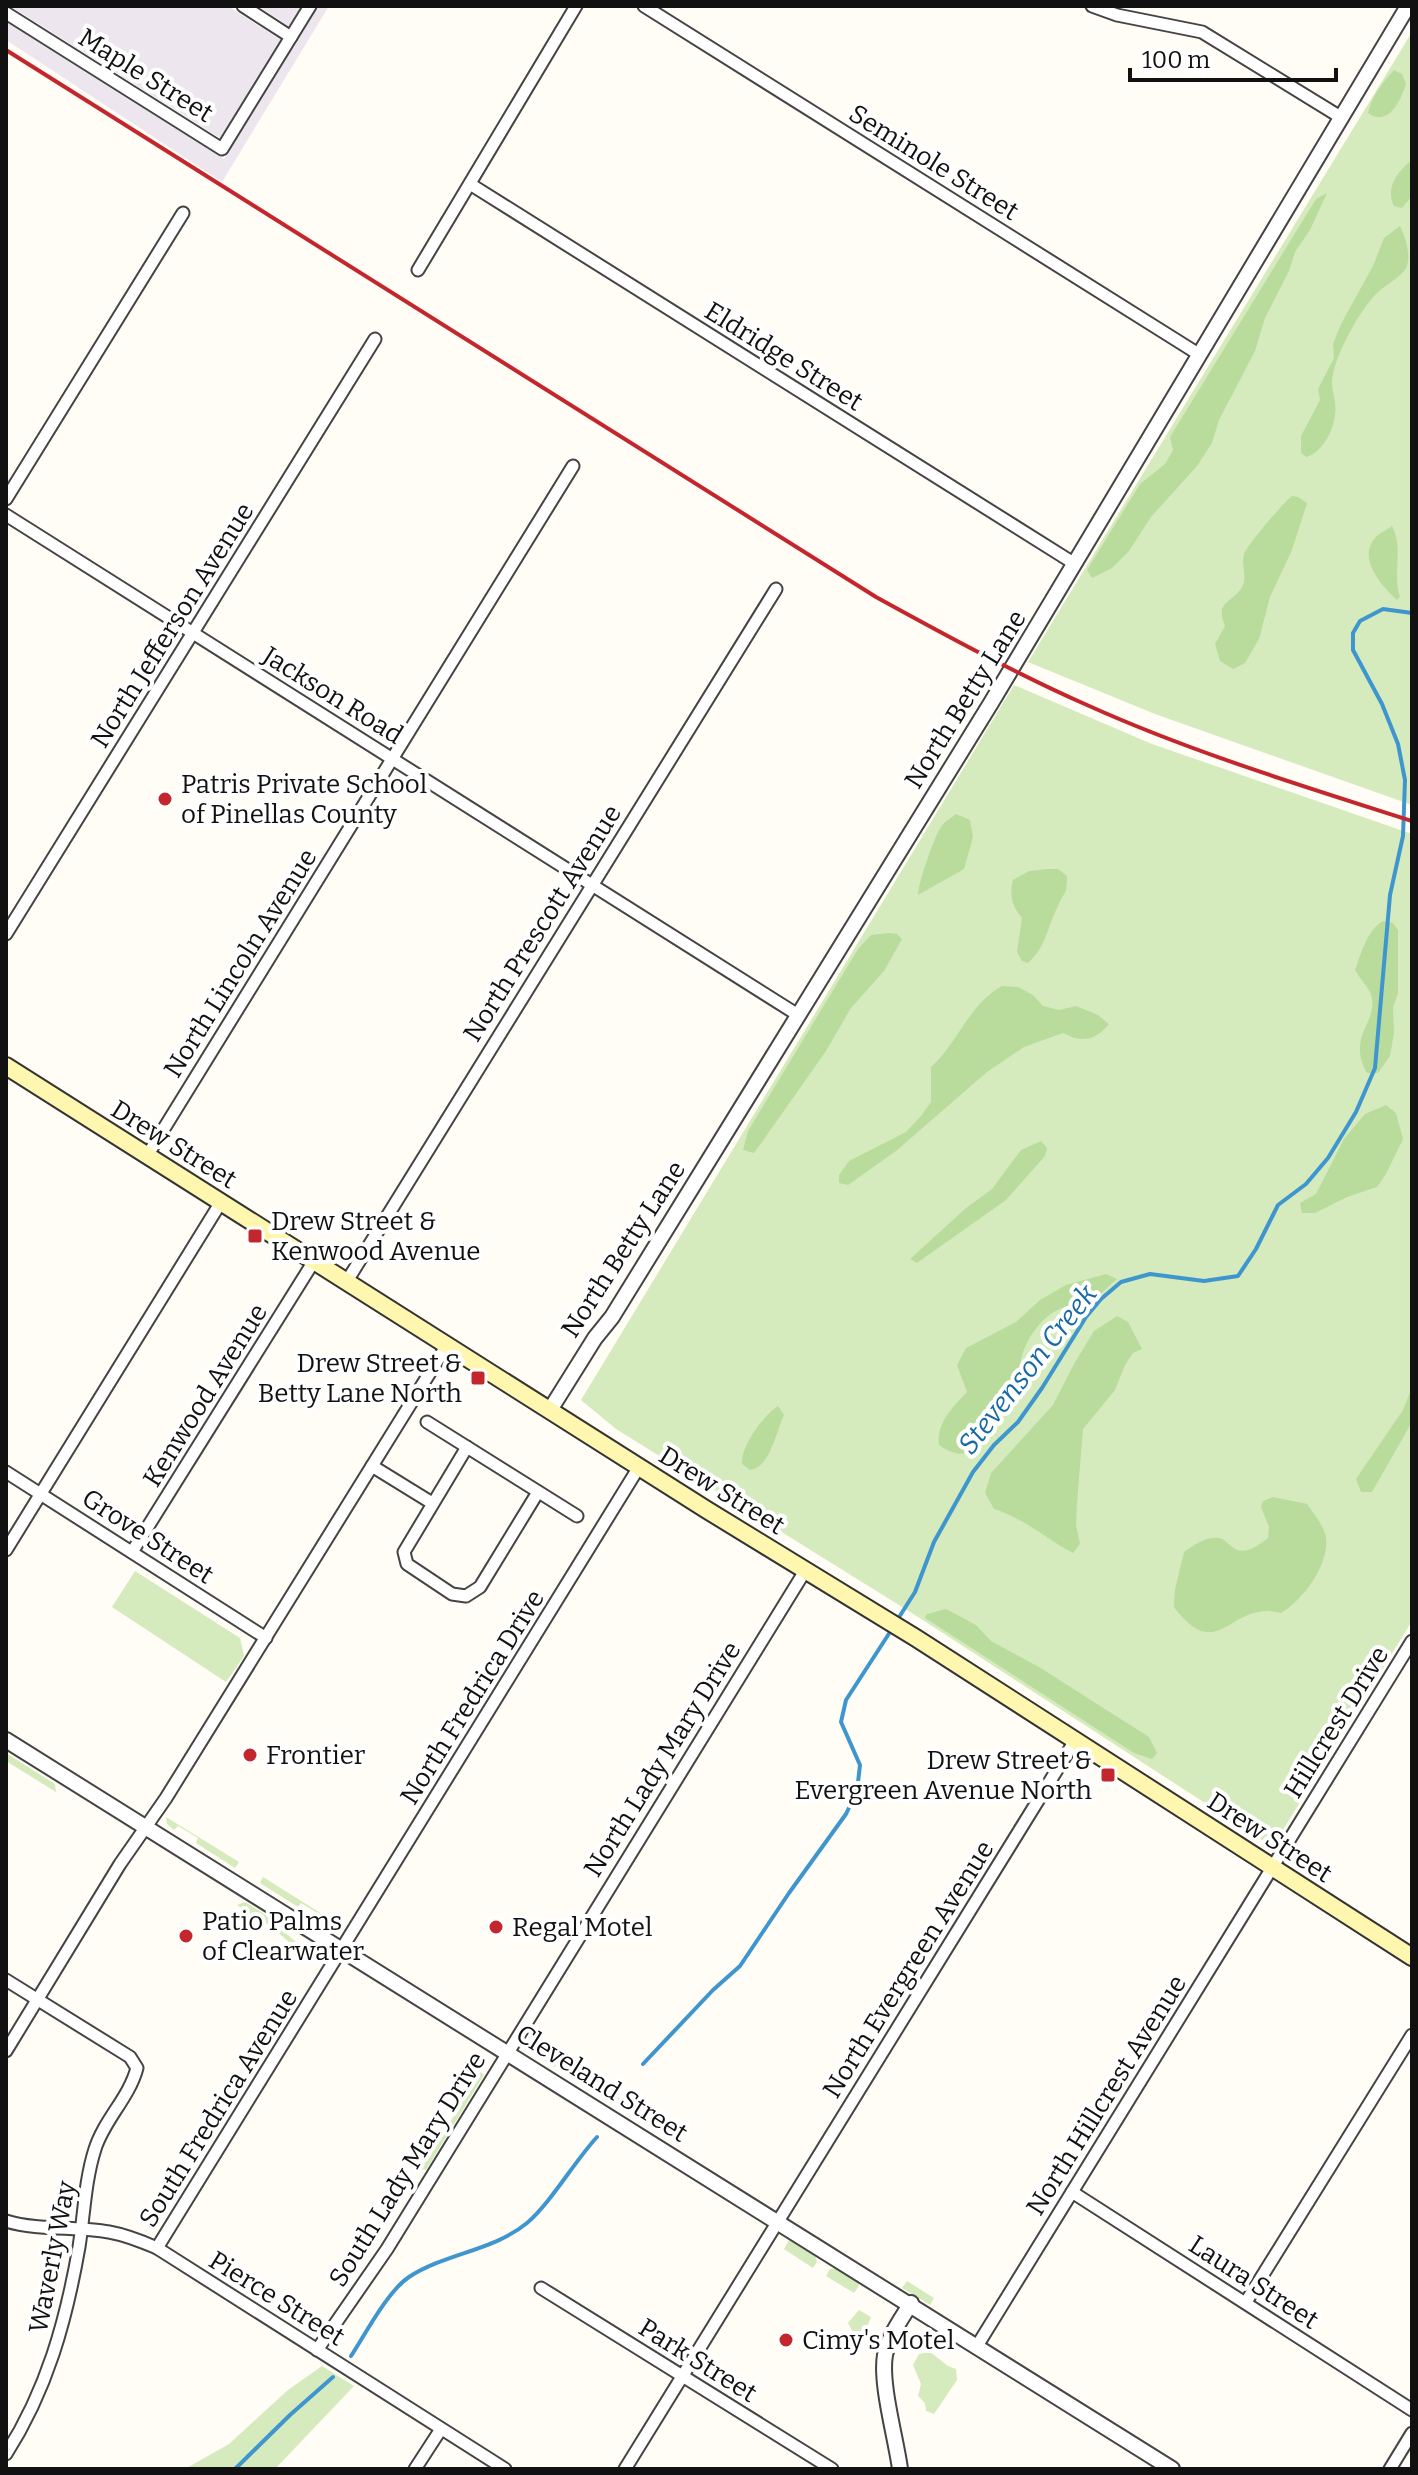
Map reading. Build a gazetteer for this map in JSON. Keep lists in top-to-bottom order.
{
  "streets": {
    "main road": ["Drew Street"],
    "street": [
      "Maple Street",
      "Seminole Street",
      "Eldridge Street",
      "North Jefferson Avenue",
      "Jackson Road",
      "North Betty Lane",
      "North Prescott Avenue",
      "North Lincoln Avenue",
      "Kenwood Avenue",
      "Grove Street",
      "North Fredrica Drive",
      "Hillcrest Drive",
      "North Lady Mary Drive",
      "North Evergreen Avenue",
      "Cleveland Street",
      "North Hillcrest Avenue",
      "South Fredrica Avenue",
      "South Lady Mary Drive",
      "Waverly Way",
      "Laura Street",
      "Pierce Street",
      "Park Street"
    ]
  },
  "crossings": [
    ["Seminole Street", "North Betty Lane"],
    ["Eldridge Street", "North Betty Lane"],
    ["North Jefferson Avenue", "Jackson Road"],
    ["Jackson Road", "North Betty Lane"],
    ["Jackson Road", "North Prescott Avenue"],
    ["Jackson Road", "North Lincoln Avenue"],
    ["North Betty Lane", "Drew Street"],
    ["North Prescott Avenue", "Drew Street"],
    ["North Lincoln Avenue", "Drew Street"],
    ["Drew Street", "Kenwood Avenue"],
    ["Drew Street", "North Fredrica Drive"],
    ["Drew Street", "Hillcrest Drive"],
    ["Drew Street", "North Lady Mary Drive"],
    ["Drew Street", "North Evergreen Avenue"],
    ["Drew Street", "North Hillcrest Avenue"],
    ["Kenwood Avenue", "Grove Street"],
    ["North Fredrica Drive", "Cleveland Street"],
    ["North Fredrica Drive", "South Fredrica Avenue"],
    ["Hillcrest Drive", "North Hillcrest Avenue"],
    ["North Lady Mary Drive", "Cleveland Street"],
    ["North Lady Mary Drive", "South Lady Mary Drive"],
    ["North Evergreen Avenue", "Cleveland Street"],
    ["North Evergreen Avenue", "Park Street"],
    ["Cleveland Street", "North Hillcrest Avenue"],
    ["Cleveland Street", "South Fredrica Avenue"],
    ["Cleveland Street", "South Lady Mary Drive"],
    ["North Hillcrest Avenue", "Laura Street"],
    ["South Fredrica Avenue", "Pierce Street"],
    ["South Lady Mary Drive", "Pierce Street"],
    ["Waverly Way", "Pierce Street"]
  ],
  "water": ["Stevenson Creek"],
  "places": {
    "other": [
      "Patris Private School of Pinellas County",
      "Frontier",
      "Regal Motel",
      "Patio Palms of Clearwater",
      "Cimy's Motel"
    ],
    "transit": ["Drew Street & Kenwood Avenue", "Drew Street & Betty Lane North", "Drew Street & Evergreen Avenue North"]
  },
  "scale_bar": "100 m"
}
